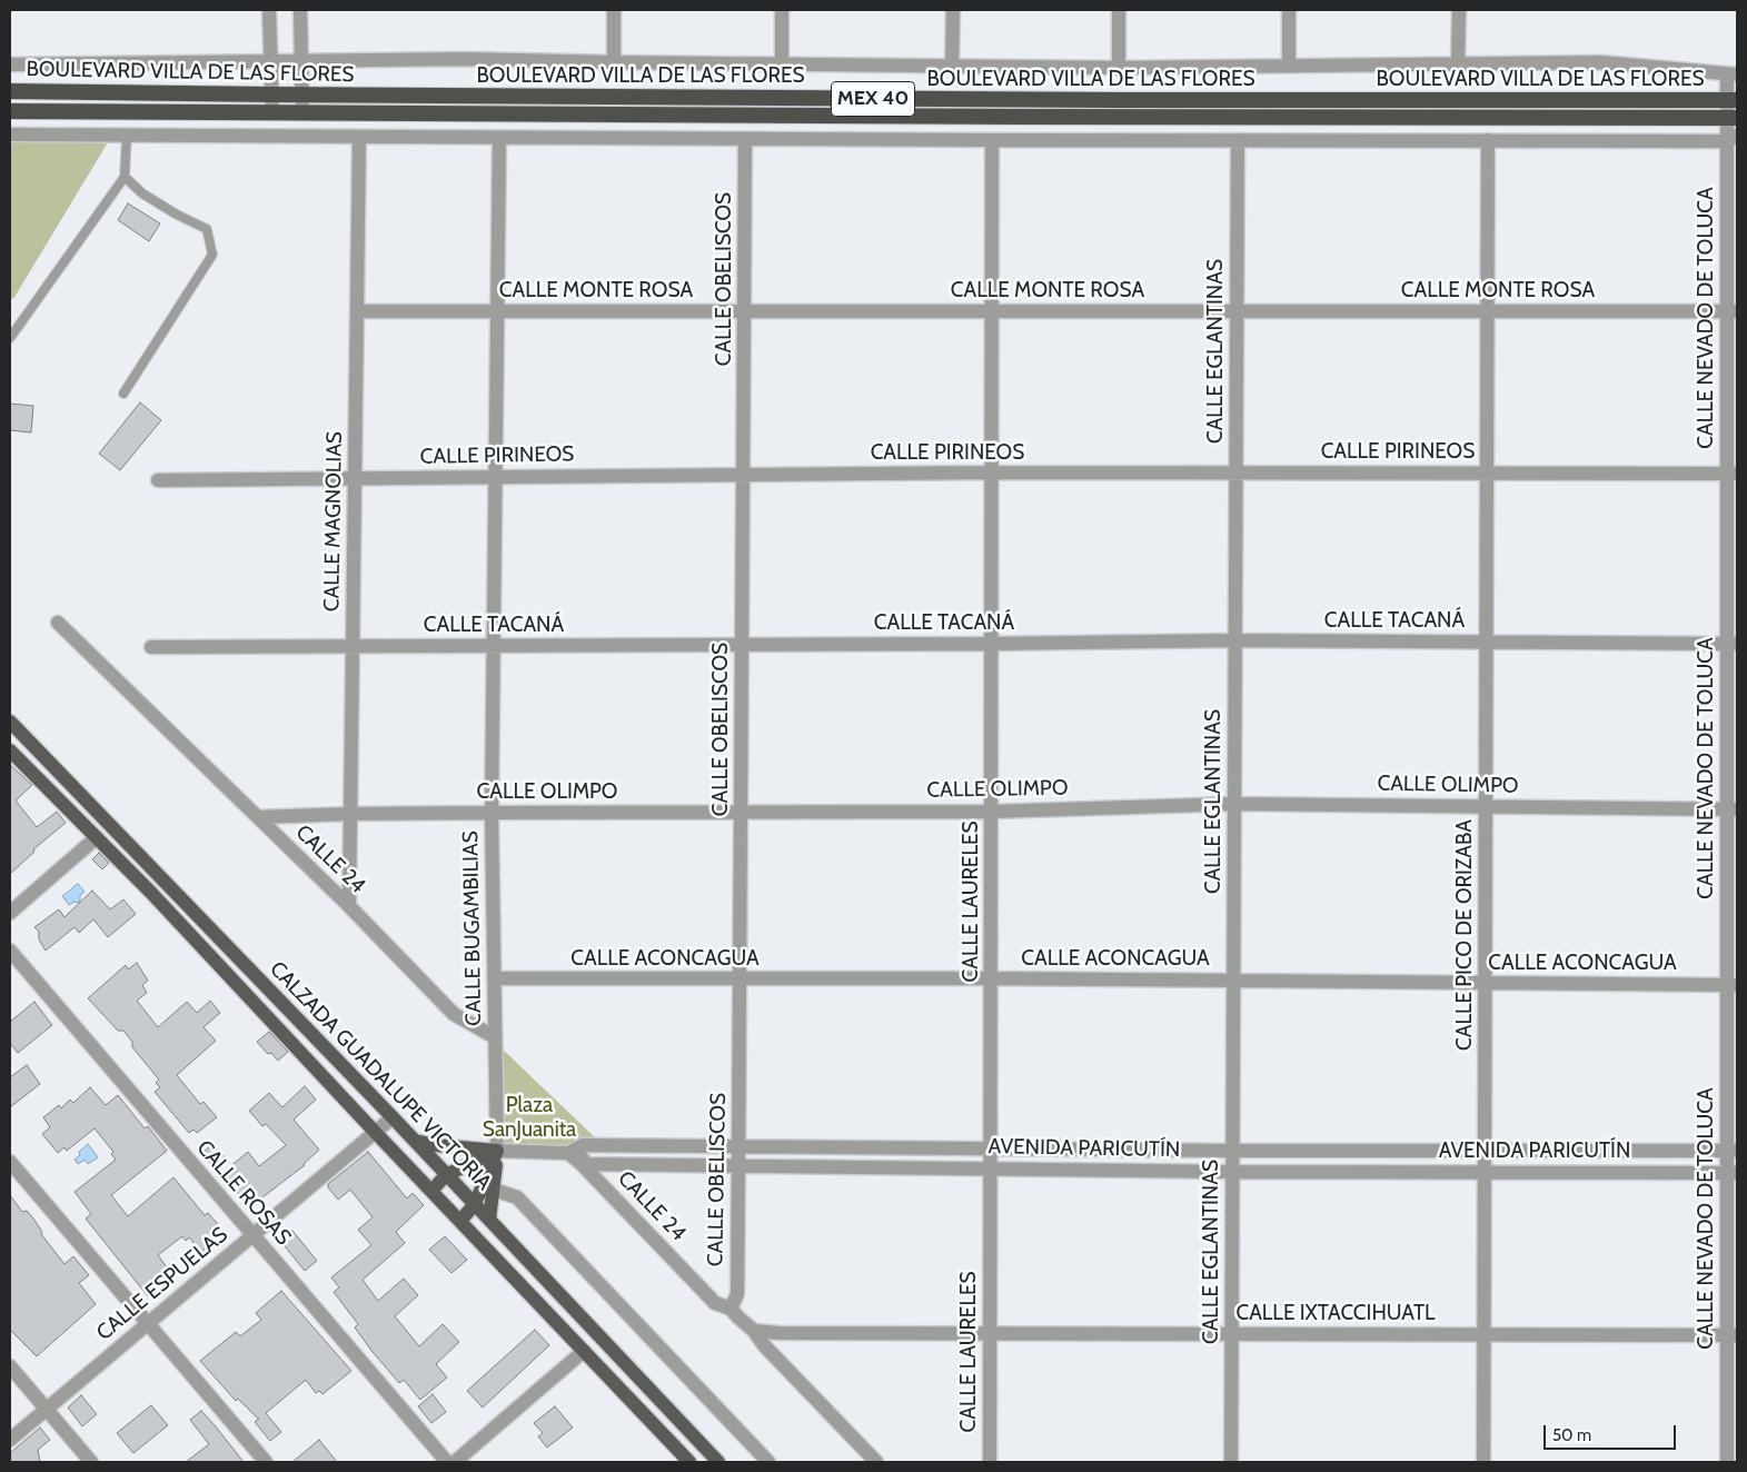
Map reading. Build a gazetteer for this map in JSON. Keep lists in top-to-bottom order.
{
  "streets": {
    "highway": ["BOULEVARD VILLA DE LAS FLORES", "MEX 40"],
    "main road": ["CALZADA GUADALUPE VICTORIA"],
    "street": [
      "CALLE OBELISCOS",
      "CALLE MONTE ROSA",
      "CALLE NEVADO DE TOLUCA",
      "CALLE EGLANTINAS",
      "CALLE PIRINEOS",
      "CALLE MAGNOLIAS",
      "CALLE TACANÁ",
      "CALLE OLIMPO",
      "CALLE 24",
      "CALLE LAURELES",
      "CALLE BUGAMBILIAS",
      "CALLE PICO DE ORIZABA",
      "CALLE ACONCAGUA",
      "AVENIDA PARICUTÍN",
      "CALLE ROSAS",
      "CALLE ESPUELAS",
      "CALLE IXTACCIHUATL"
    ]
  },
  "crossings": [
    ["BOULEVARD VILLA DE LAS FLORES", "CALLE NEVADO DE TOLUCA"],
    ["CALLE OBELISCOS", "CALLE MONTE ROSA"],
    ["CALLE OBELISCOS", "CALLE PIRINEOS"],
    ["CALLE OBELISCOS", "CALLE TACANÁ"],
    ["CALLE OBELISCOS", "CALLE OLIMPO"],
    ["CALLE OBELISCOS", "CALLE 24"],
    ["CALLE OBELISCOS", "CALLE ACONCAGUA"],
    ["CALLE OBELISCOS", "AVENIDA PARICUTÍN"],
    ["CALLE MONTE ROSA", "CALLE NEVADO DE TOLUCA"],
    ["CALLE MONTE ROSA", "CALLE EGLANTINAS"],
    ["CALLE MONTE ROSA", "CALLE MAGNOLIAS"],
    ["CALLE MONTE ROSA", "CALLE LAURELES"],
    ["CALLE MONTE ROSA", "CALLE BUGAMBILIAS"],
    ["CALLE MONTE ROSA", "CALLE PICO DE ORIZABA"],
    ["CALLE NEVADO DE TOLUCA", "CALLE PIRINEOS"],
    ["CALLE NEVADO DE TOLUCA", "CALLE TACANÁ"],
    ["CALLE NEVADO DE TOLUCA", "CALLE OLIMPO"],
    ["CALLE NEVADO DE TOLUCA", "CALLE ACONCAGUA"],
    ["CALLE NEVADO DE TOLUCA", "AVENIDA PARICUTÍN"],
    ["CALLE NEVADO DE TOLUCA", "CALLE IXTACCIHUATL"],
    ["CALLE EGLANTINAS", "CALLE PIRINEOS"],
    ["CALLE EGLANTINAS", "CALLE TACANÁ"],
    ["CALLE EGLANTINAS", "CALLE OLIMPO"],
    ["CALLE EGLANTINAS", "CALLE ACONCAGUA"],
    ["CALLE EGLANTINAS", "AVENIDA PARICUTÍN"],
    ["CALLE EGLANTINAS", "CALLE IXTACCIHUATL"],
    ["CALLE PIRINEOS", "CALLE MAGNOLIAS"],
    ["CALLE PIRINEOS", "CALLE LAURELES"],
    ["CALLE PIRINEOS", "CALLE BUGAMBILIAS"],
    ["CALLE PIRINEOS", "CALLE PICO DE ORIZABA"],
    ["CALLE MAGNOLIAS", "CALLE TACANÁ"],
    ["CALLE MAGNOLIAS", "CALLE OLIMPO"],
    ["CALLE MAGNOLIAS", "CALLE 24"],
    ["CALLE TACANÁ", "CALLE LAURELES"],
    ["CALLE TACANÁ", "CALLE BUGAMBILIAS"],
    ["CALLE TACANÁ", "CALLE PICO DE ORIZABA"],
    ["CALLE OLIMPO", "CALLE 24"],
    ["CALLE OLIMPO", "CALLE LAURELES"],
    ["CALLE OLIMPO", "CALLE BUGAMBILIAS"],
    ["CALLE OLIMPO", "CALLE PICO DE ORIZABA"],
    ["CALLE 24", "CALLE BUGAMBILIAS"],
    ["CALLE 24", "AVENIDA PARICUTÍN"],
    ["CALLE LAURELES", "CALLE ACONCAGUA"],
    ["CALLE LAURELES", "AVENIDA PARICUTÍN"],
    ["CALLE LAURELES", "CALLE IXTACCIHUATL"],
    ["CALLE BUGAMBILIAS", "CALLE ACONCAGUA"],
    ["CALLE PICO DE ORIZABA", "CALLE ACONCAGUA"],
    ["CALLE PICO DE ORIZABA", "AVENIDA PARICUTÍN"],
    ["CALLE PICO DE ORIZABA", "CALLE IXTACCIHUATL"],
    ["CALZADA GUADALUPE VICTORIA", "CALLE ESPUELAS"],
    ["CALLE ROSAS", "CALLE ESPUELAS"]
  ],
  "parks": ["Plaza SanJuanita"],
  "scale_bar": "50 m"
}
